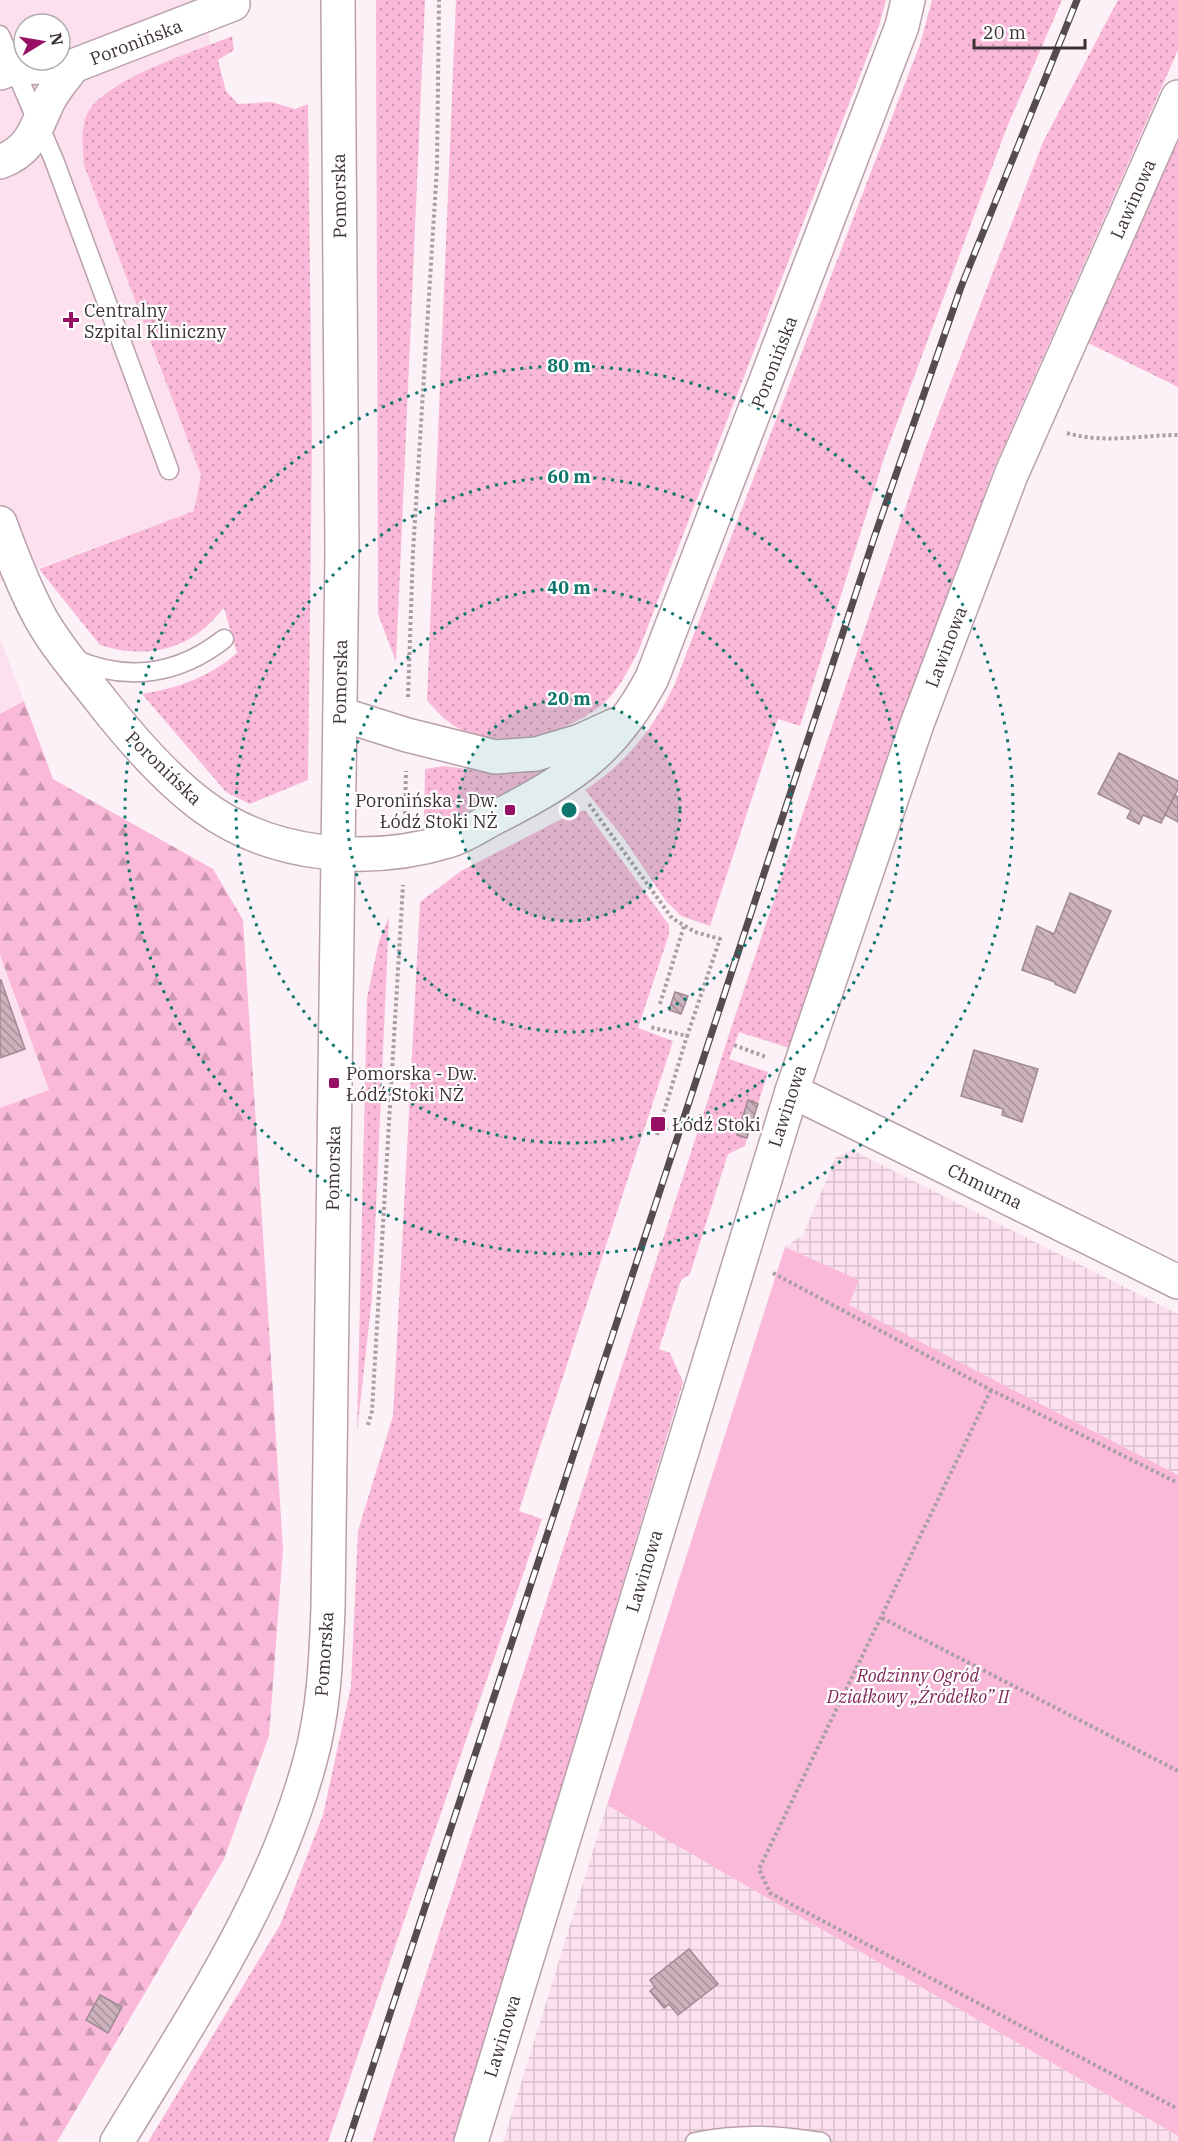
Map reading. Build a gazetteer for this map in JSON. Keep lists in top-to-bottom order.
{
  "streets": {
    "street": [
      "Poronińska",
      "Pomorska",
      "Lawinowa",
      "Chmurna"
    ]
  },
  "crossings": [
    ["Poronińska", "Pomorska"],
    ["Lawinowa", "Chmurna"]
  ],
  "parks": ["Rodzinny Ogród Działkowy „Źródełko” II"],
  "places": {
    "health": ["Centralny Szpital Kliniczny"],
    "transit": ["Poronińska - Dw. Łódź Stoki NŻ", "Pomorska - Dw. Łódź Stoki NŻ", "Łódź Stoki"]
  },
  "scale_bar": "20 m",
  "north": "right",
  "rings": [
    "80 m",
    "60 m",
    "40 m",
    "20 m"
  ]
}
